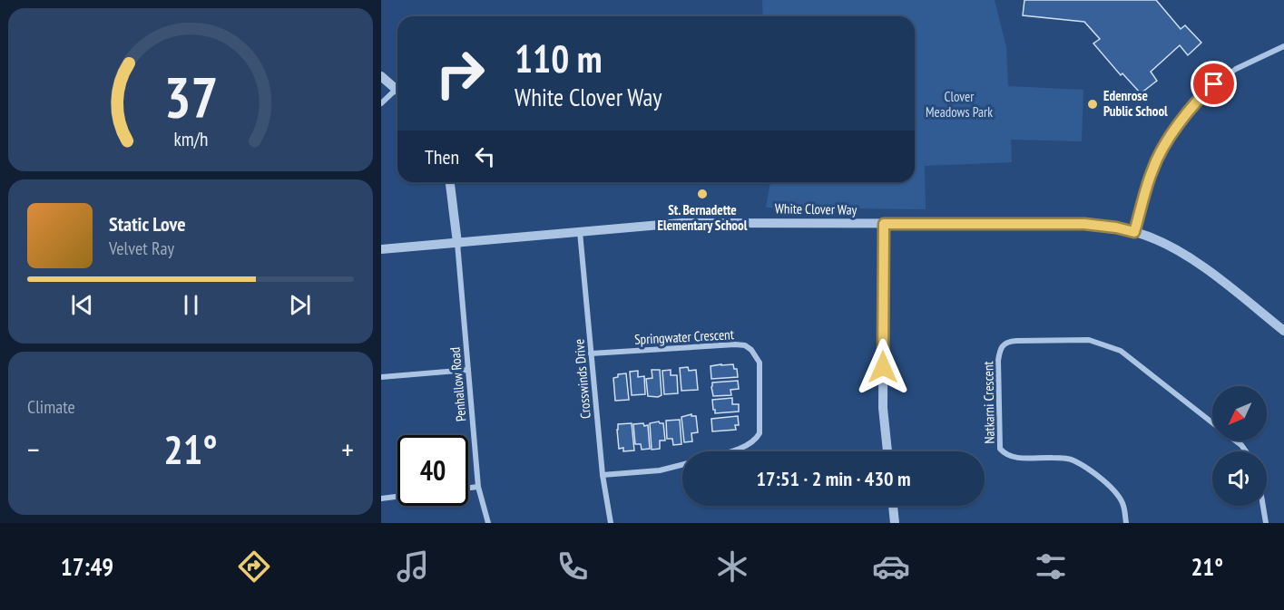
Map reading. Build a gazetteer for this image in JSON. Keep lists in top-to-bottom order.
{
  "streets": {
    "street": [
      "White Clover Way",
      "Springwater Crescent",
      "Crosswinds Drive",
      "Penhallow Road",
      "Natkarni Crescent"
    ]
  },
  "crossings": [
    ["White Clover Way", "Crosswinds Drive"],
    ["White Clover Way", "Penhallow Road"],
    ["Springwater Crescent", "Crosswinds Drive"]
  ],
  "parks": ["Clover Meadows Park"],
  "places": ["Edenrose Public School", "St. Bernadette Elementary School"],
  "north": "bottom left",
  "page": {
    "turn": ["110 m", "White Clover Way"],
    "then": "Then",
    "song": ["Static Love", "Velvet Ray"],
    "tile": "Climate",
    "heat": ["−", "21°", "+"],
    "limit": "40",
    "trip": "17:51 · 2 min · 430 m",
    "tabs": ["17:49", "21°"],
    "gauge": ["37", "km/h"]
  }
}
